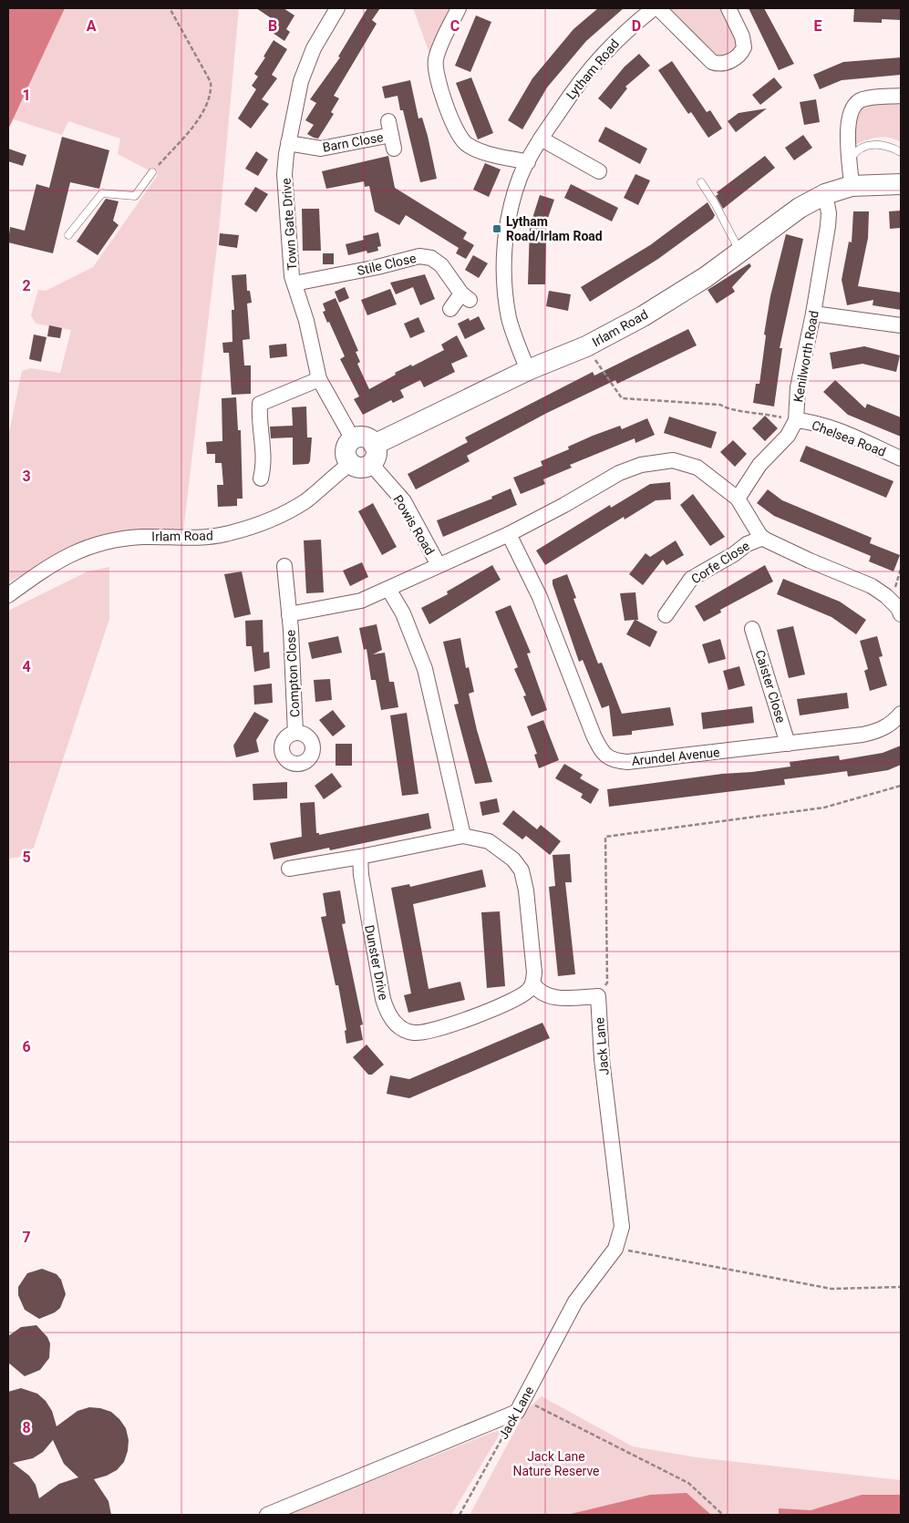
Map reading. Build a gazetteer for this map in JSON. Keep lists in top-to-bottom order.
{
  "streets": {
    "street": [
      "Lytham Road",
      "Barn Close",
      "Town Gate Drive",
      "Stile Close",
      "Irlam Road",
      "Kenilworth Road",
      "Chelsea Road",
      "Powis Road",
      "Corfe Close",
      "Compton Close",
      "Caister Close",
      "Arundel Avenue",
      "Dunster Drive",
      "Jack Lane"
    ]
  },
  "crossings": [
    ["Lytham Road", "Irlam Road"],
    ["Barn Close", "Town Gate Drive"],
    ["Town Gate Drive", "Stile Close"],
    ["Town Gate Drive", "Irlam Road"],
    ["Town Gate Drive", "Powis Road"],
    ["Irlam Road", "Kenilworth Road"],
    ["Irlam Road", "Powis Road"],
    ["Kenilworth Road", "Chelsea Road"],
    ["Caister Close", "Arundel Avenue"]
  ],
  "parks": ["Jack Lane Nature Reserve"],
  "places": {
    "transit": ["Lytham Road/Irlam Road"]
  },
  "grid": {
    "columns": [
      "A",
      "B",
      "C",
      "D",
      "E"
    ],
    "rows": [
      "1",
      "2",
      "3",
      "4",
      "5",
      "6",
      "7",
      "8"
    ]
  }
}
